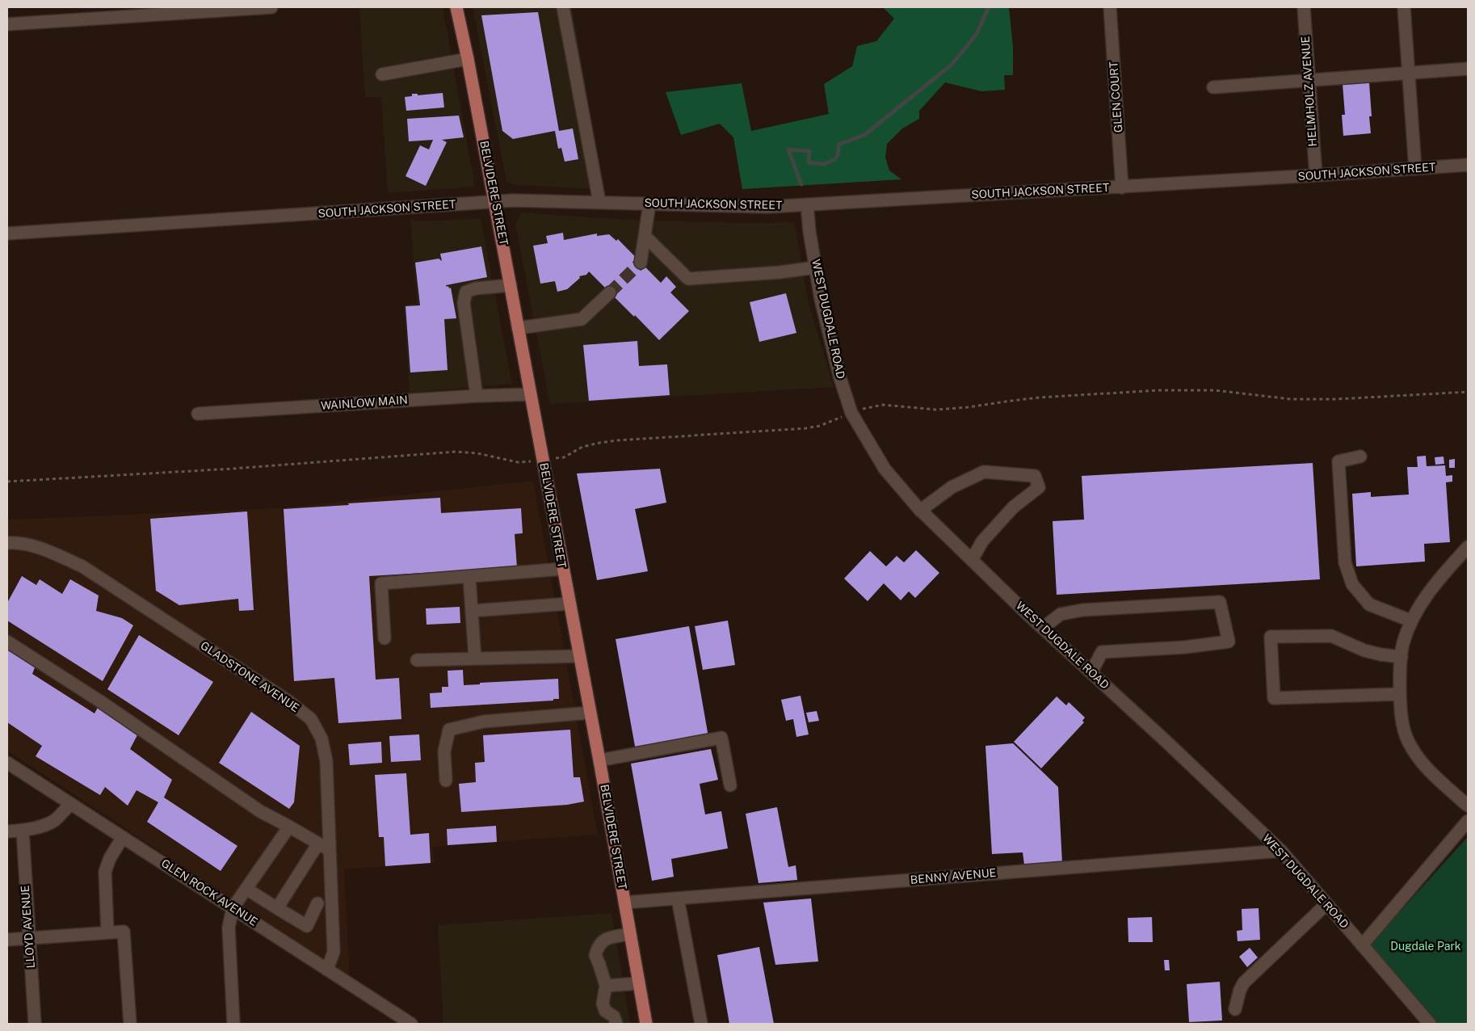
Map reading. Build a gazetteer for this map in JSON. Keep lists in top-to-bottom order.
{
  "streets": {
    "main road": ["BELVIDERE STREET"],
    "street": [
      "HELMHOLZ AVENUE",
      "GLEN COURT",
      "SOUTH JACKSON STREET",
      "WEST DUGDALE ROAD",
      "WAINLOW MAIN",
      "GLADSTONE AVENUE",
      "BENNY AVENUE",
      "GLEN ROCK AVENUE",
      "LLOYD AVENUE"
    ]
  },
  "crossings": [
    ["HELMHOLZ AVENUE", "SOUTH JACKSON STREET"],
    ["GLEN COURT", "SOUTH JACKSON STREET"],
    ["SOUTH JACKSON STREET", "BELVIDERE STREET"],
    ["SOUTH JACKSON STREET", "WEST DUGDALE ROAD"],
    ["BELVIDERE STREET", "WAINLOW MAIN"],
    ["BELVIDERE STREET", "BENNY AVENUE"],
    ["WEST DUGDALE ROAD", "BENNY AVENUE"],
    ["GLADSTONE AVENUE", "GLEN ROCK AVENUE"]
  ],
  "parks": ["Dugdale Park"]
}
